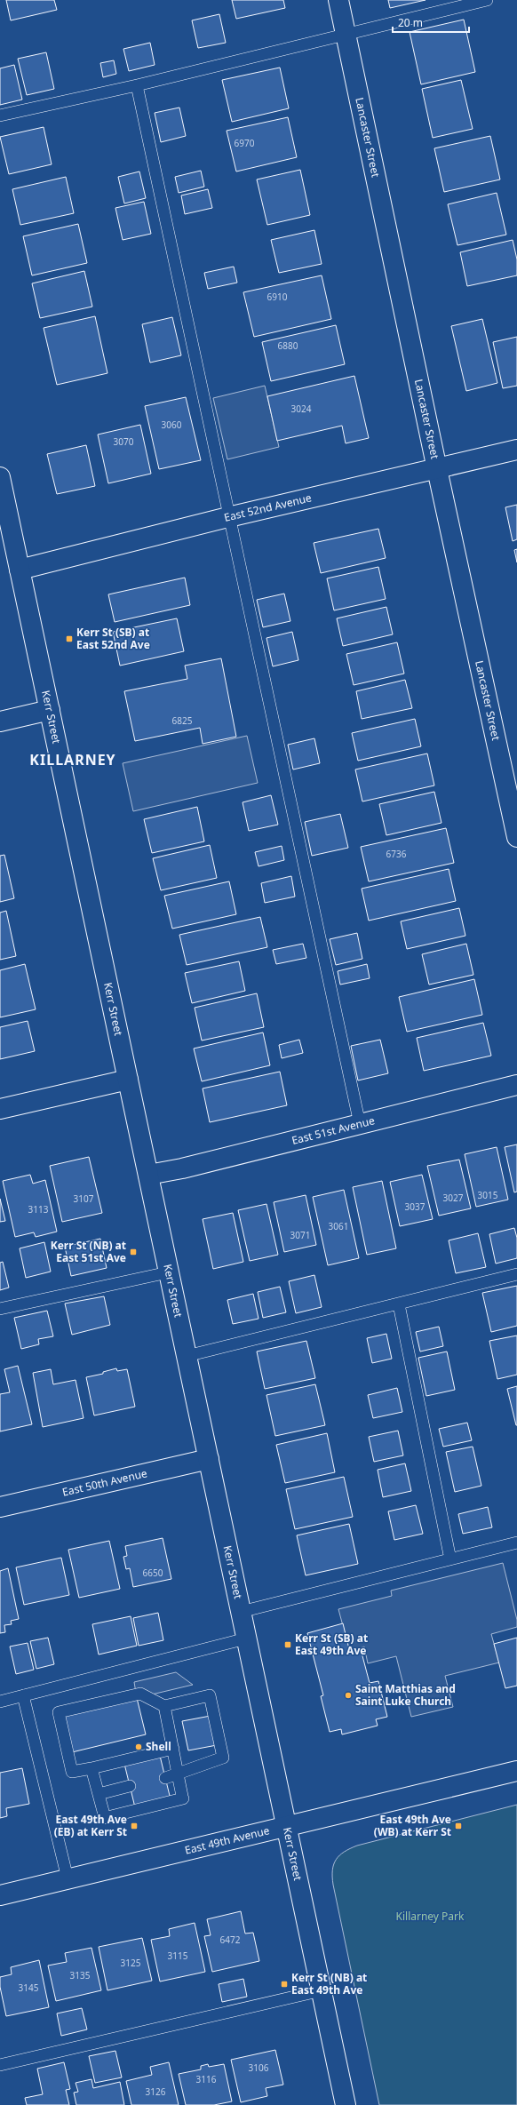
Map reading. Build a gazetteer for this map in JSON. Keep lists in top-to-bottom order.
{
  "streets": {
    "street": [
      "Lancaster Street",
      "East 52nd Avenue",
      "Kerr Street",
      "East 51st Avenue",
      "East 50th Avenue",
      "East 49th Avenue"
    ]
  },
  "crossings": [
    ["Lancaster Street", "East 52nd Avenue"],
    ["East 52nd Avenue", "Kerr Street"],
    ["Kerr Street", "East 51st Avenue"],
    ["Kerr Street", "East 50th Avenue"],
    ["Kerr Street", "East 49th Avenue"]
  ],
  "districts": ["KILLARNEY"],
  "parks": ["Killarney Park"],
  "places": {
    "transit": [
      "Kerr St (SB) at East 52nd Ave",
      "Kerr St (NB) at East 51st Ave",
      "Kerr St (SB) at East 49th Ave",
      "East 49th Ave (EB) at Kerr St",
      "East 49th Ave (WB) at Kerr St",
      "Kerr St (NB) at East 49th Ave"
    ],
    "other": ["Saint Matthias and Saint Luke Church", "Shell"]
  },
  "house_numbers": [
    "6970",
    "6910",
    "6880",
    "3024",
    "3060",
    "3070",
    "6825",
    "6736",
    "3015",
    "3027",
    "3107",
    "3037",
    "3113",
    "3061",
    "3071",
    "6650",
    "6472",
    "3115",
    "3125",
    "3135",
    "3145",
    "3106",
    "3116",
    "3126"
  ],
  "scale_bar": "20 m"
}
